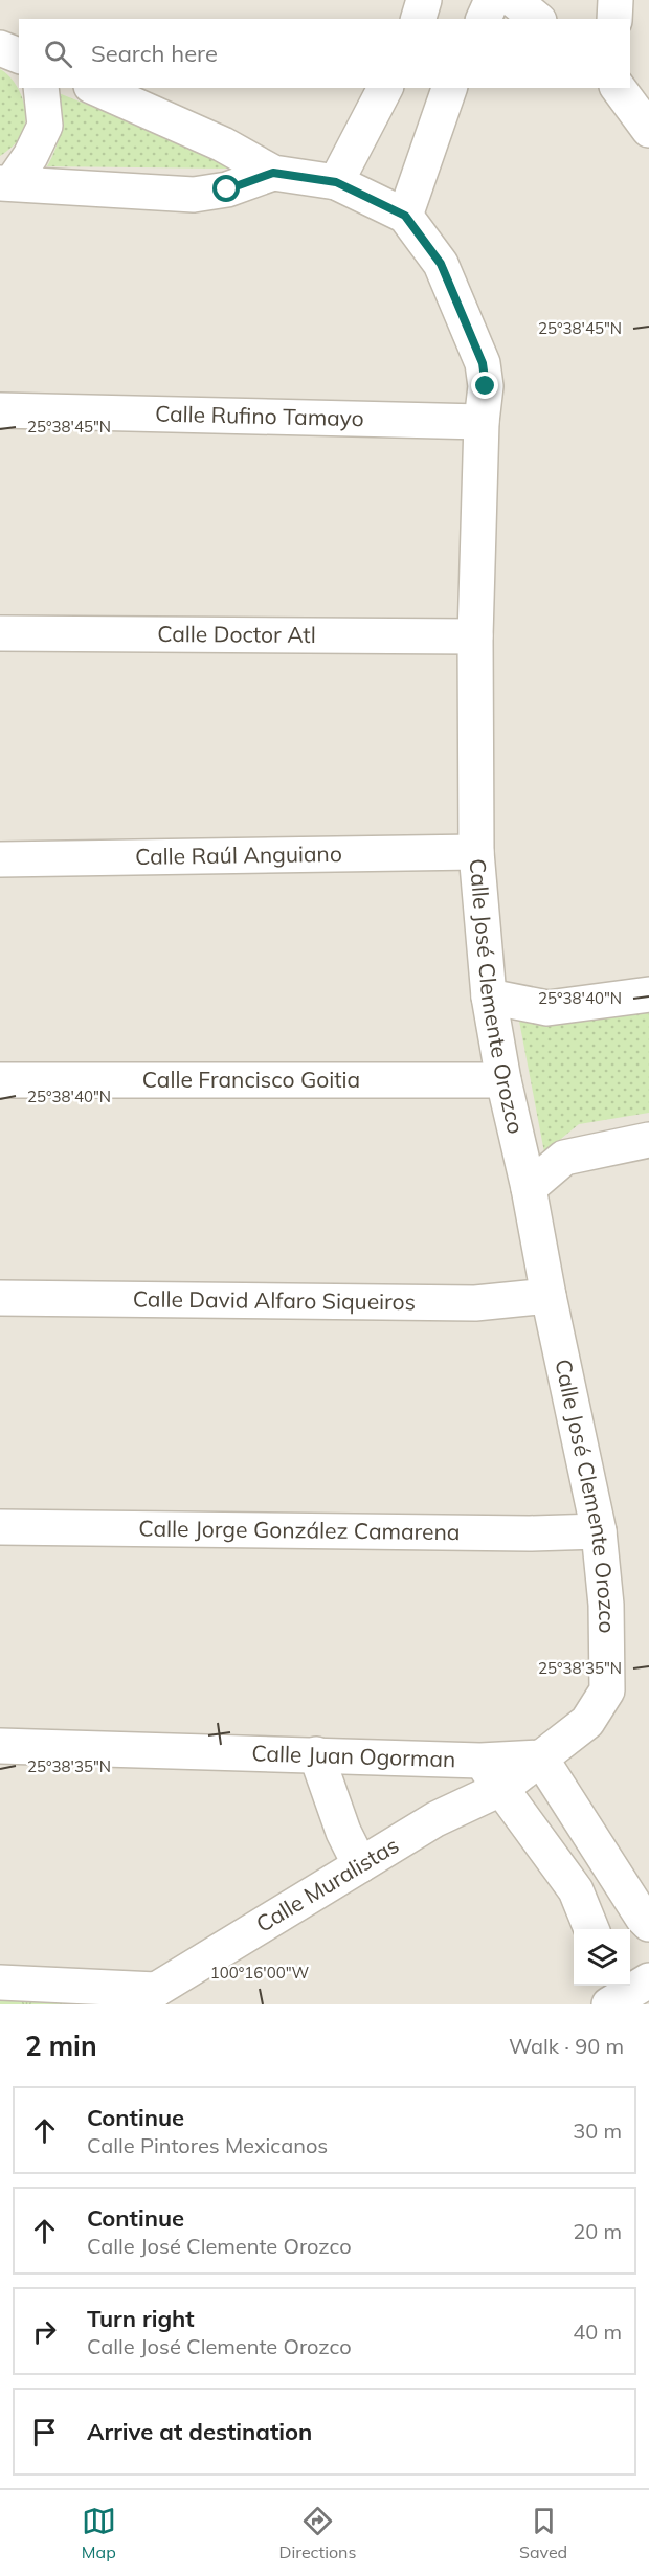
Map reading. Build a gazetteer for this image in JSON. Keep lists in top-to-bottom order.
{
  "streets": {
    "street": [
      "Calle Rufino Tamayo",
      "Calle Doctor Atl",
      "Calle Raúl Anguiano",
      "Calle José Clemente Orozco",
      "Calle Francisco Goitia",
      "Calle David Alfaro Siqueiros",
      "Calle Jorge González Camarena",
      "Calle Juan Ogorman",
      "Calle Muralistas"
    ]
  },
  "crossings": [
    ["Calle Rufino Tamayo", "Calle José Clemente Orozco"],
    ["Calle Doctor Atl", "Calle José Clemente Orozco"],
    ["Calle Raúl Anguiano", "Calle José Clemente Orozco"],
    ["Calle José Clemente Orozco", "Calle Francisco Goitia"],
    ["Calle José Clemente Orozco", "Calle David Alfaro Siqueiros"],
    ["Calle José Clemente Orozco", "Calle Jorge González Camarena"],
    ["Calle José Clemente Orozco", "Calle Juan Ogorman"],
    ["Calle José Clemente Orozco", "Calle Muralistas"],
    ["Calle Juan Ogorman", "Calle Muralistas"]
  ],
  "page": {
    "search": "Search here",
    "heading": ["2 min", "Walk · 90 m"],
    "list": [
      ["Continue", "Calle Pintores Mexicanos", "30 m"],
      ["Continue", "Calle José Clemente Orozco", "20 m"],
      ["Turn right", "Calle José Clemente Orozco", "40 m"],
      "Arrive at destination"
    ],
    "nav": ["Map", "Directions", "Saved"]
  },
  "coordinates": [
    "25°38'45\"N",
    "25°38'40\"N",
    "25°38'35\"N",
    "100°16'00\"W"
  ]
}
